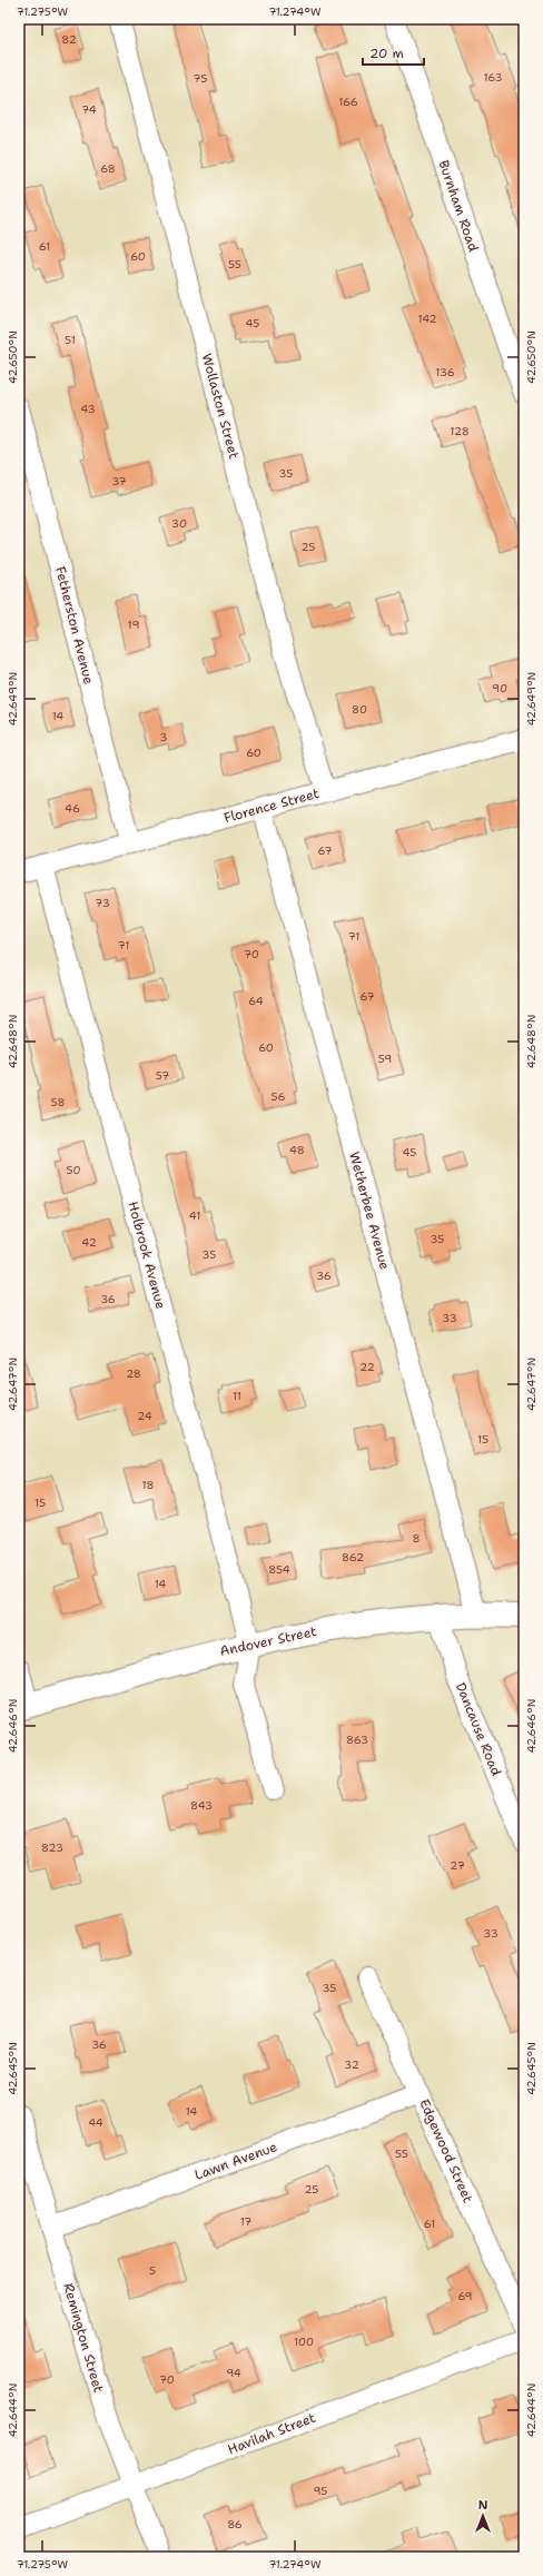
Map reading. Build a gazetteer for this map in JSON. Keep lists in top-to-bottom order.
{
  "streets": {
    "main road": ["Andover Street"],
    "street": [
      "Burnham Road",
      "Wollaston Street",
      "Fetherston Avenue",
      "Florence Street",
      "Wetherbee Avenue",
      "Holbrook Avenue",
      "Dancause Road",
      "Edgewood Street",
      "Lawn Avenue",
      "Remington Street",
      "Havilah Street"
    ]
  },
  "crossings": [
    ["Wollaston Street", "Florence Street"],
    ["Fetherston Avenue", "Florence Street"],
    ["Florence Street", "Wetherbee Avenue"],
    ["Florence Street", "Holbrook Avenue"],
    ["Wetherbee Avenue", "Andover Street"],
    ["Holbrook Avenue", "Andover Street"],
    ["Andover Street", "Dancause Road"],
    ["Edgewood Street", "Lawn Avenue"],
    ["Lawn Avenue", "Remington Street"],
    ["Remington Street", "Havilah Street"]
  ],
  "house_numbers": [
    "82",
    "163",
    "75",
    "166",
    "74",
    "68",
    "61",
    "60",
    "55",
    "142",
    "45",
    "51",
    "136",
    "43",
    "128",
    "35",
    "37",
    "30",
    "25",
    "19",
    "90",
    "80",
    "14",
    "3",
    "60",
    "46",
    "67",
    "73",
    "71",
    "71",
    "70",
    "67",
    "64",
    "60",
    "59",
    "57",
    "56",
    "58",
    "48",
    "45",
    "50",
    "41",
    "35",
    "42",
    "35",
    "36",
    "36",
    "33",
    "22",
    "28",
    "11",
    "24",
    "15",
    "18",
    "15",
    "8",
    "862",
    "854",
    "14",
    "863",
    "843",
    "823",
    "27",
    "33",
    "35",
    "36",
    "32",
    "14",
    "44",
    "55",
    "25",
    "17",
    "61",
    "5",
    "69",
    "100",
    "94",
    "70",
    "95",
    "86"
  ],
  "scale_bar": "20 m",
  "north": "top",
  "coordinates": [
    "71.275°W",
    "71.274°W",
    "42.650°N",
    "42.649°N",
    "42.648°N",
    "42.647°N",
    "42.646°N",
    "42.645°N",
    "42.644°N"
  ]
}
